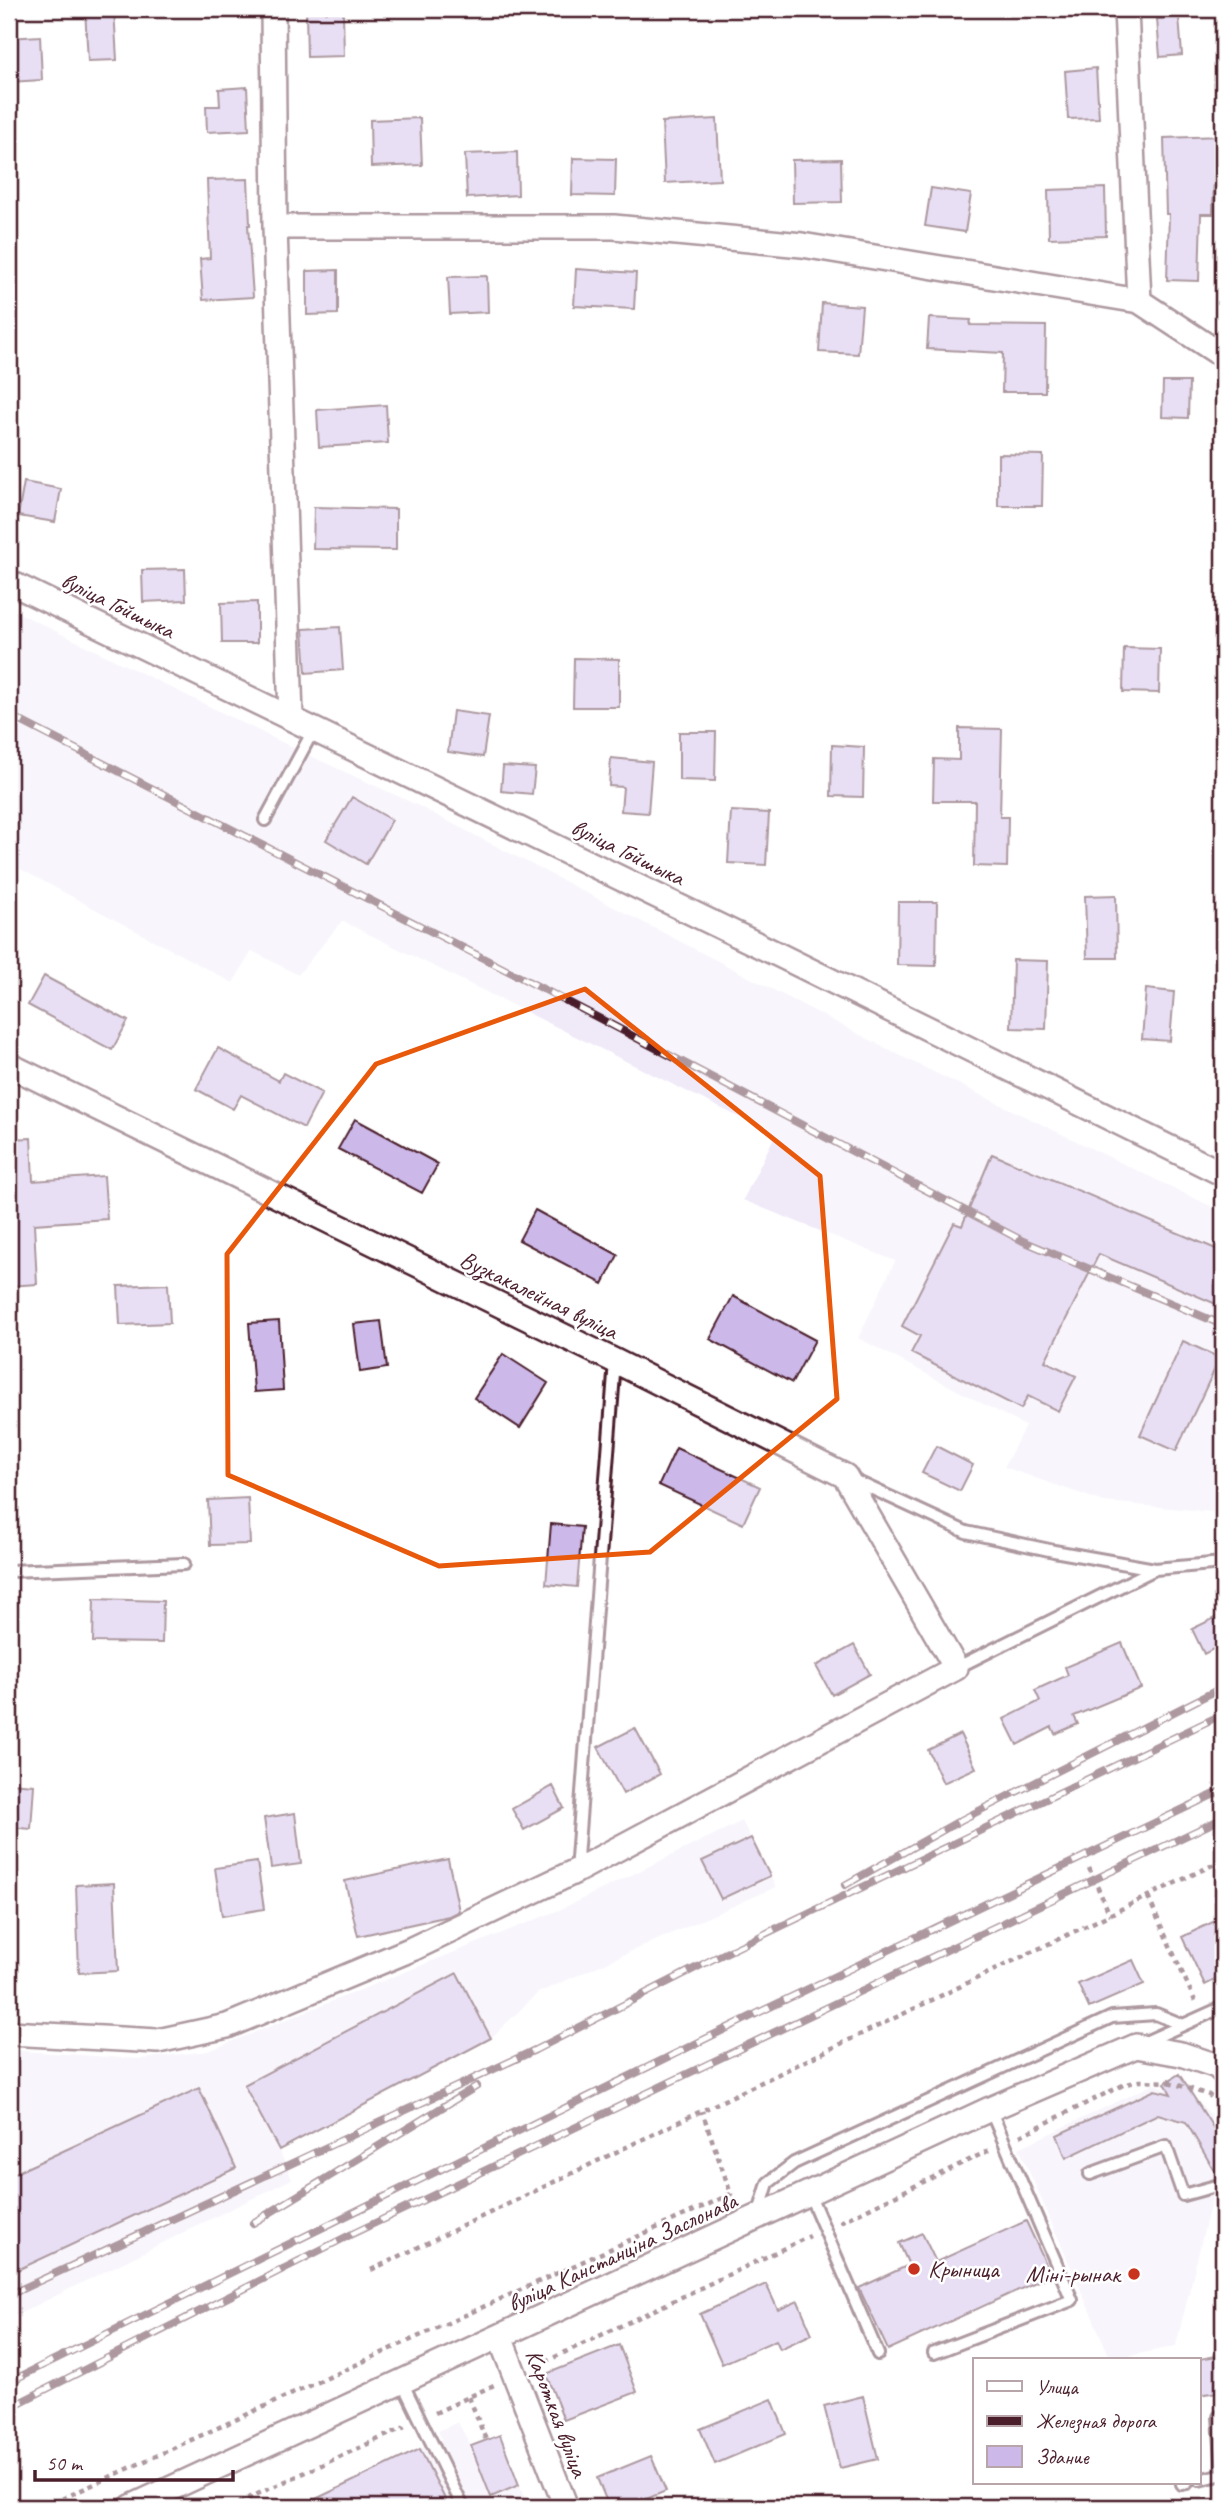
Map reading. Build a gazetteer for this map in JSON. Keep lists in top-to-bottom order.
{
  "streets": {
    "street": [
      "вуліца Гойшыка",
      "Вузкакалейная вуліца",
      "вуліца Канстанціна Заслонава",
      "Кароткая вуліца"
    ]
  },
  "crossings": [
    ["вуліца Канстанціна Заслонава", "Кароткая вуліца"]
  ],
  "places": ["Крыница", "Міні-рынак"],
  "legend": ["Улица", "Железная дорога", "Здание"],
  "scale_bar": "50 m"
}
